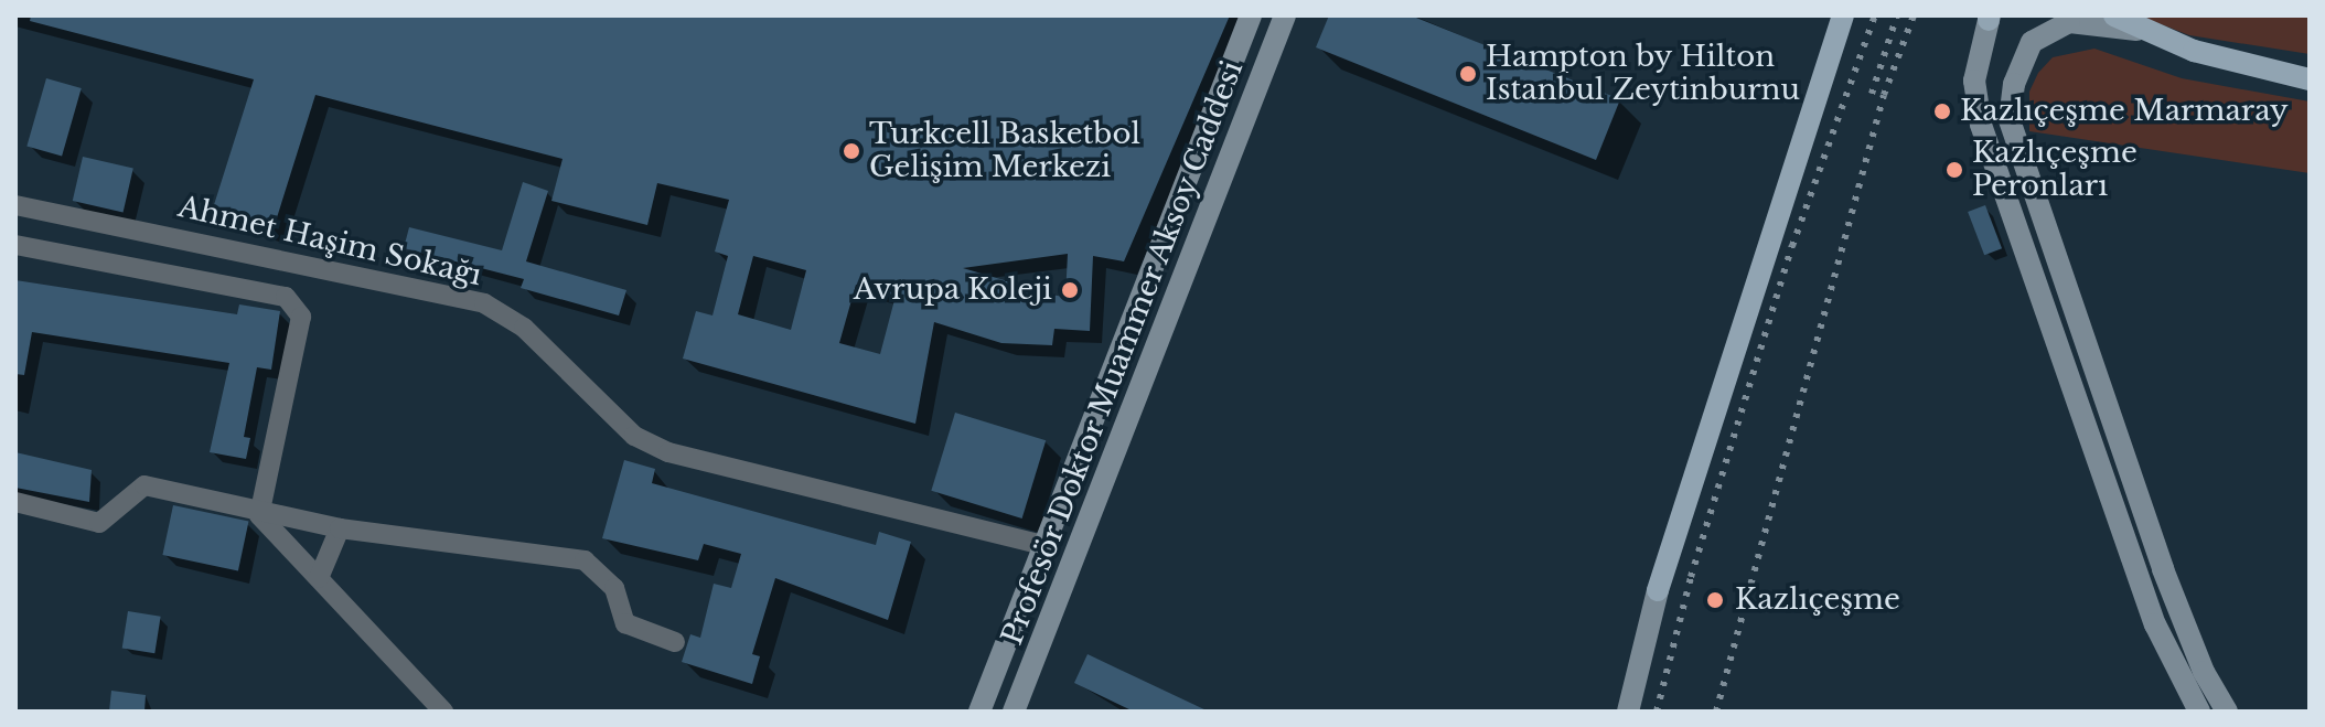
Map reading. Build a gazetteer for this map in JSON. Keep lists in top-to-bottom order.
{
  "streets": {
    "main road": ["Profesör Doktor Muammer Aksoy Caddesi"],
    "street": ["Ahmet Haşim Sokağı"]
  },
  "crossings": [
    ["Ahmet Haşim Sokağı", "Profesör Doktor Muammer Aksoy Caddesi"]
  ],
  "places": [
    "Hampton by Hilton Istanbul Zeytinburnu",
    "Kazlıçeşme Marmaray",
    "Turkcell Basketbol Gelişim Merkezi",
    "Kazlıçeşme Peronları",
    "Avrupa Koleji",
    "Kazlıçeşme"
  ]
}
